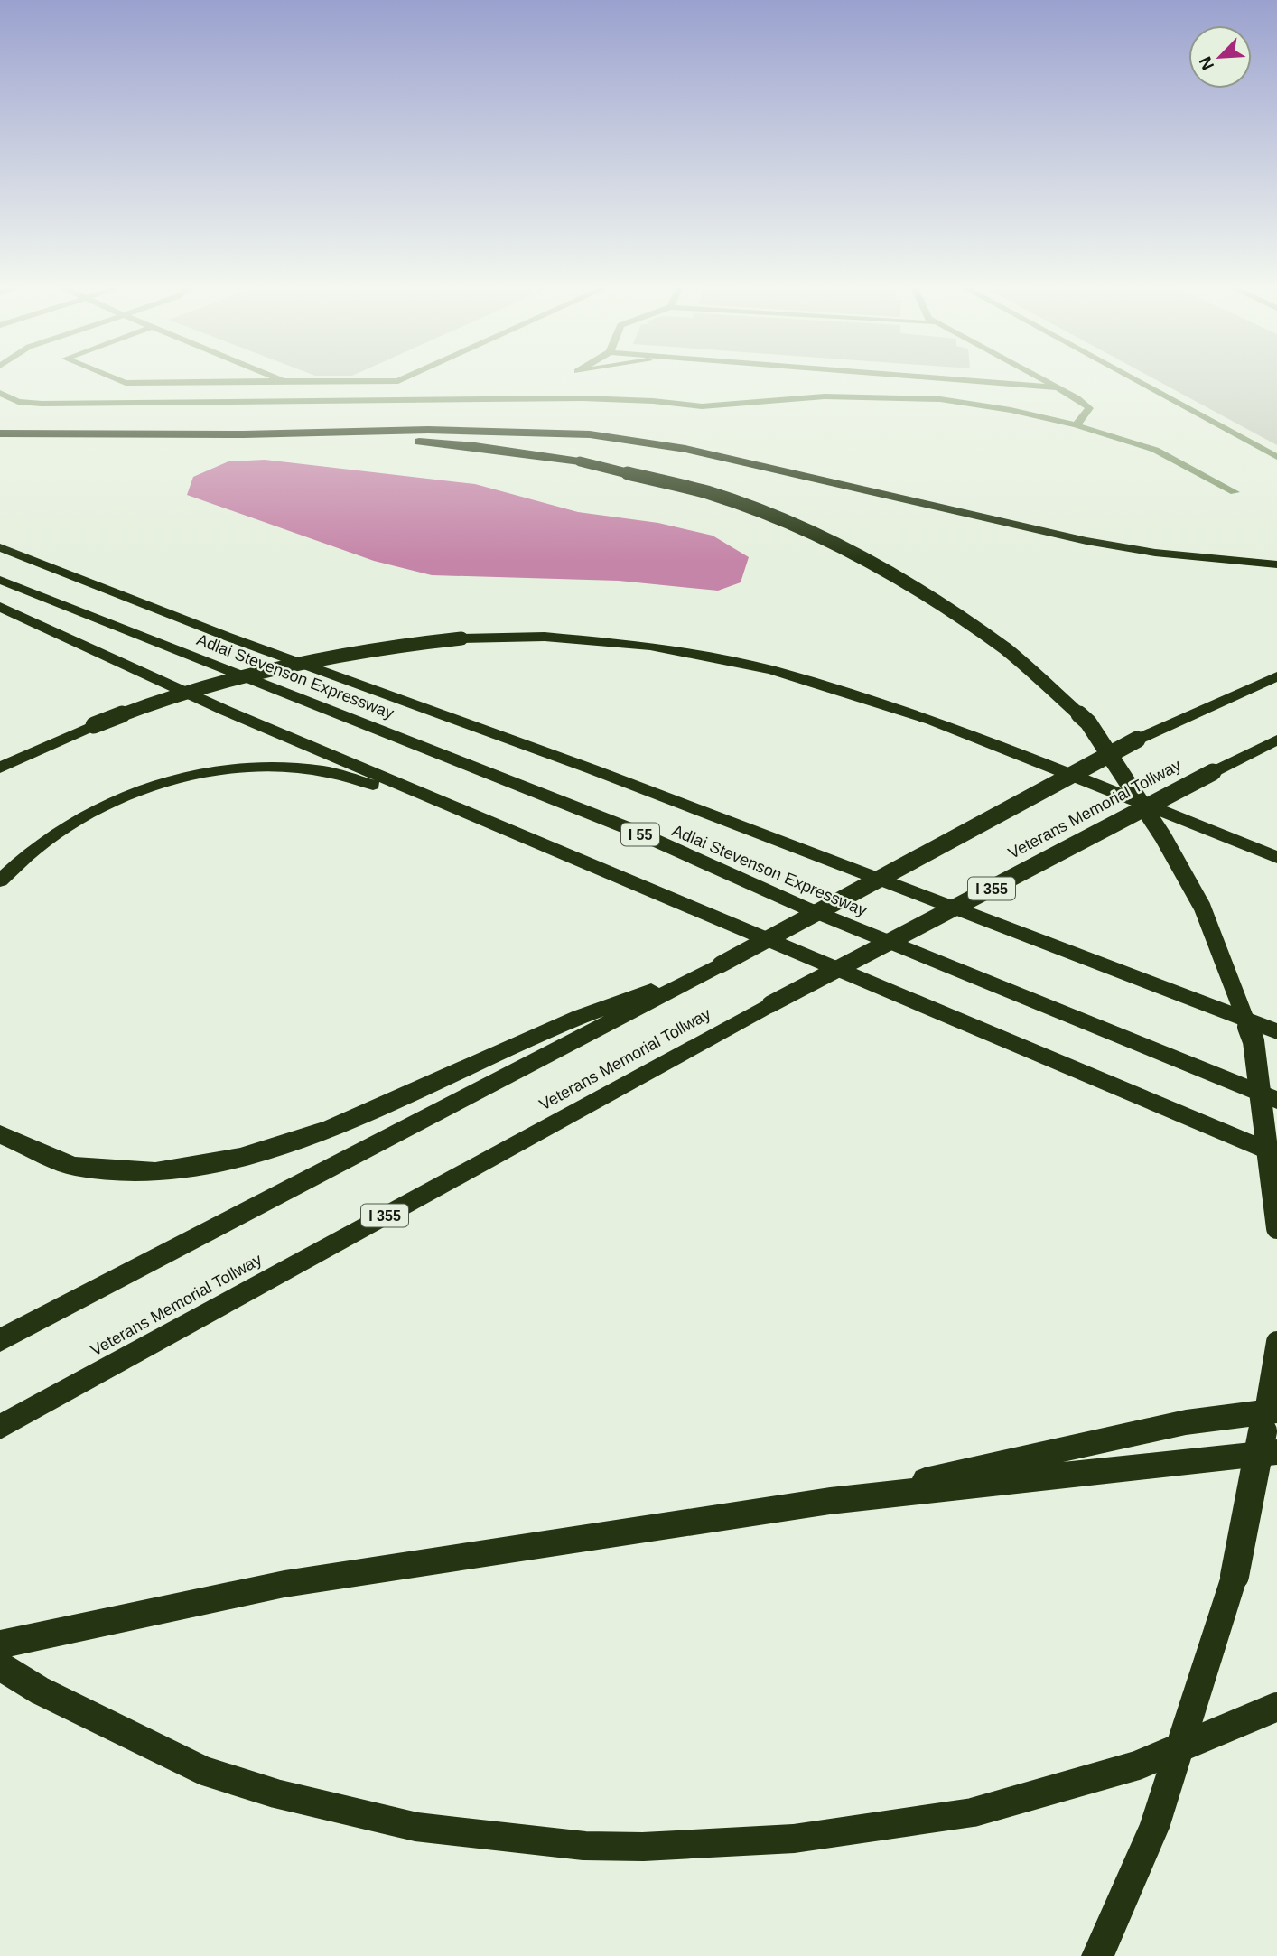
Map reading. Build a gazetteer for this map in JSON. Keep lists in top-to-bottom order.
{
  "streets": {
    "highway": [
      "Adlai Stevenson Expressway",
      "Veterans Memorial Tollway",
      "I 55",
      "I 355"
    ]
  },
  "north": "bottom left"
}
